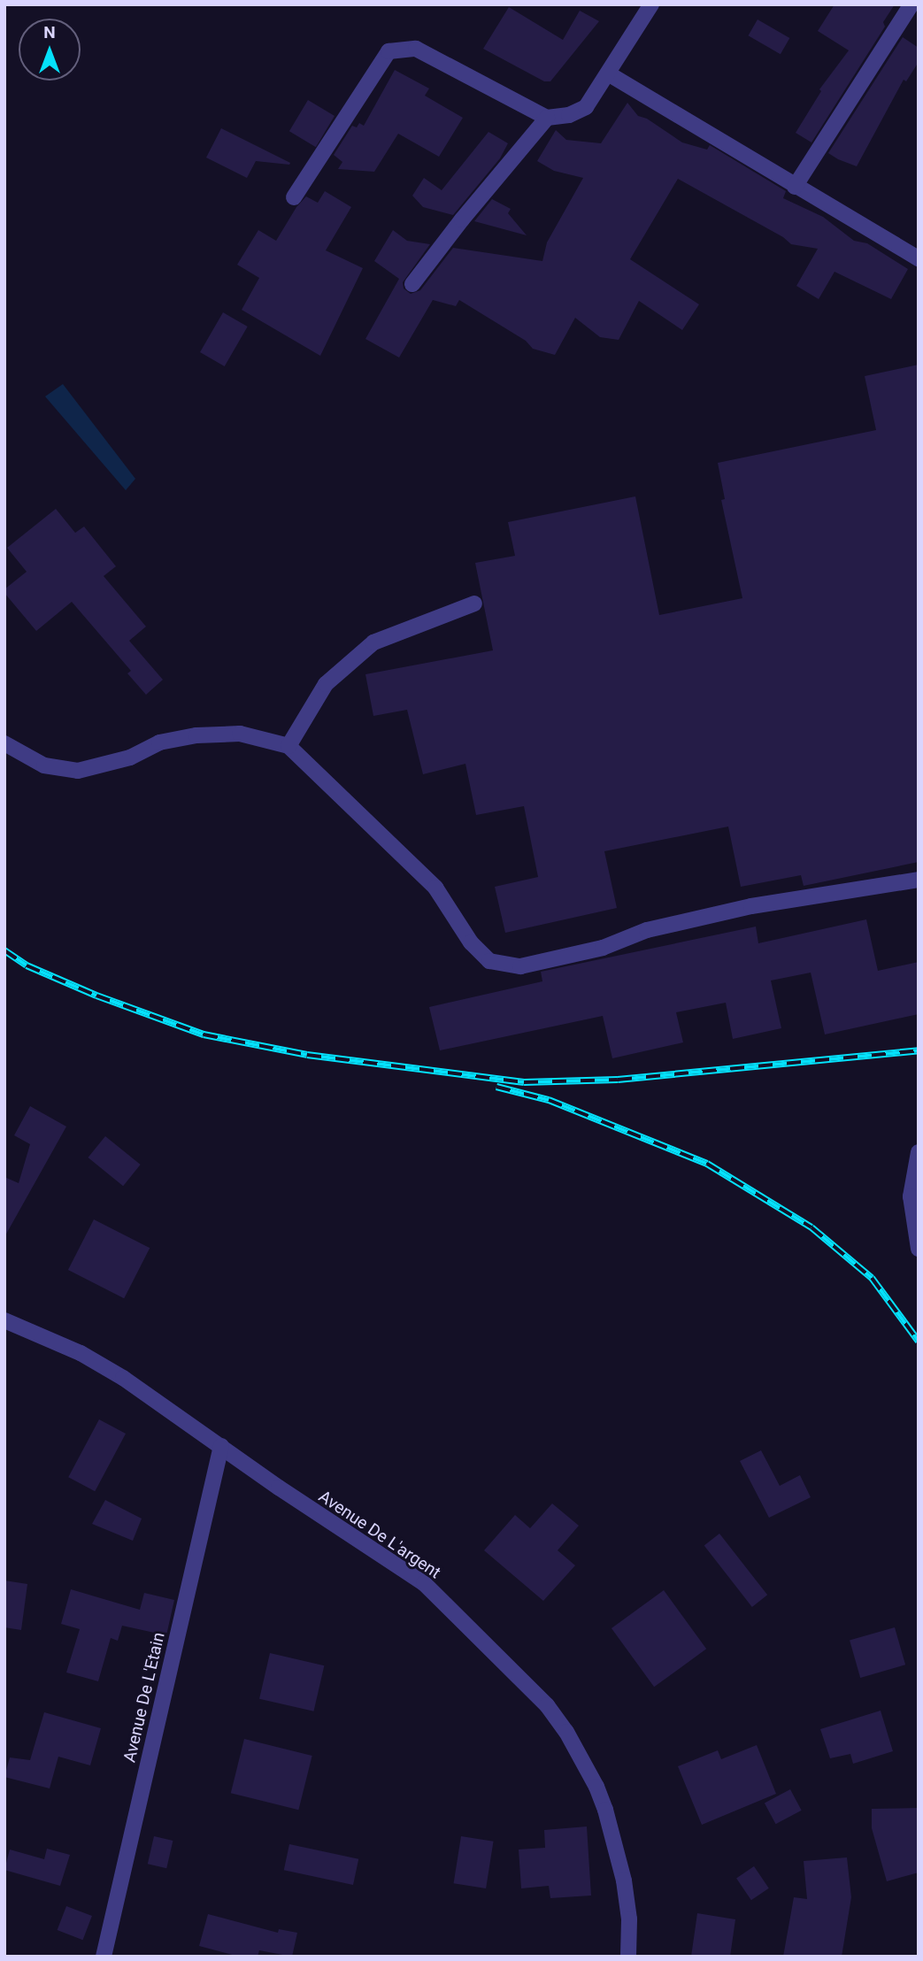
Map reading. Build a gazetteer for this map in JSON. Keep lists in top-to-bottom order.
{
  "streets": {
    "street": ["Avenue De L'argent", "Avenue De L'Etain"]
  },
  "crossings": [
    ["Avenue De L'argent", "Avenue De L'Etain"]
  ],
  "north": "top"
}
